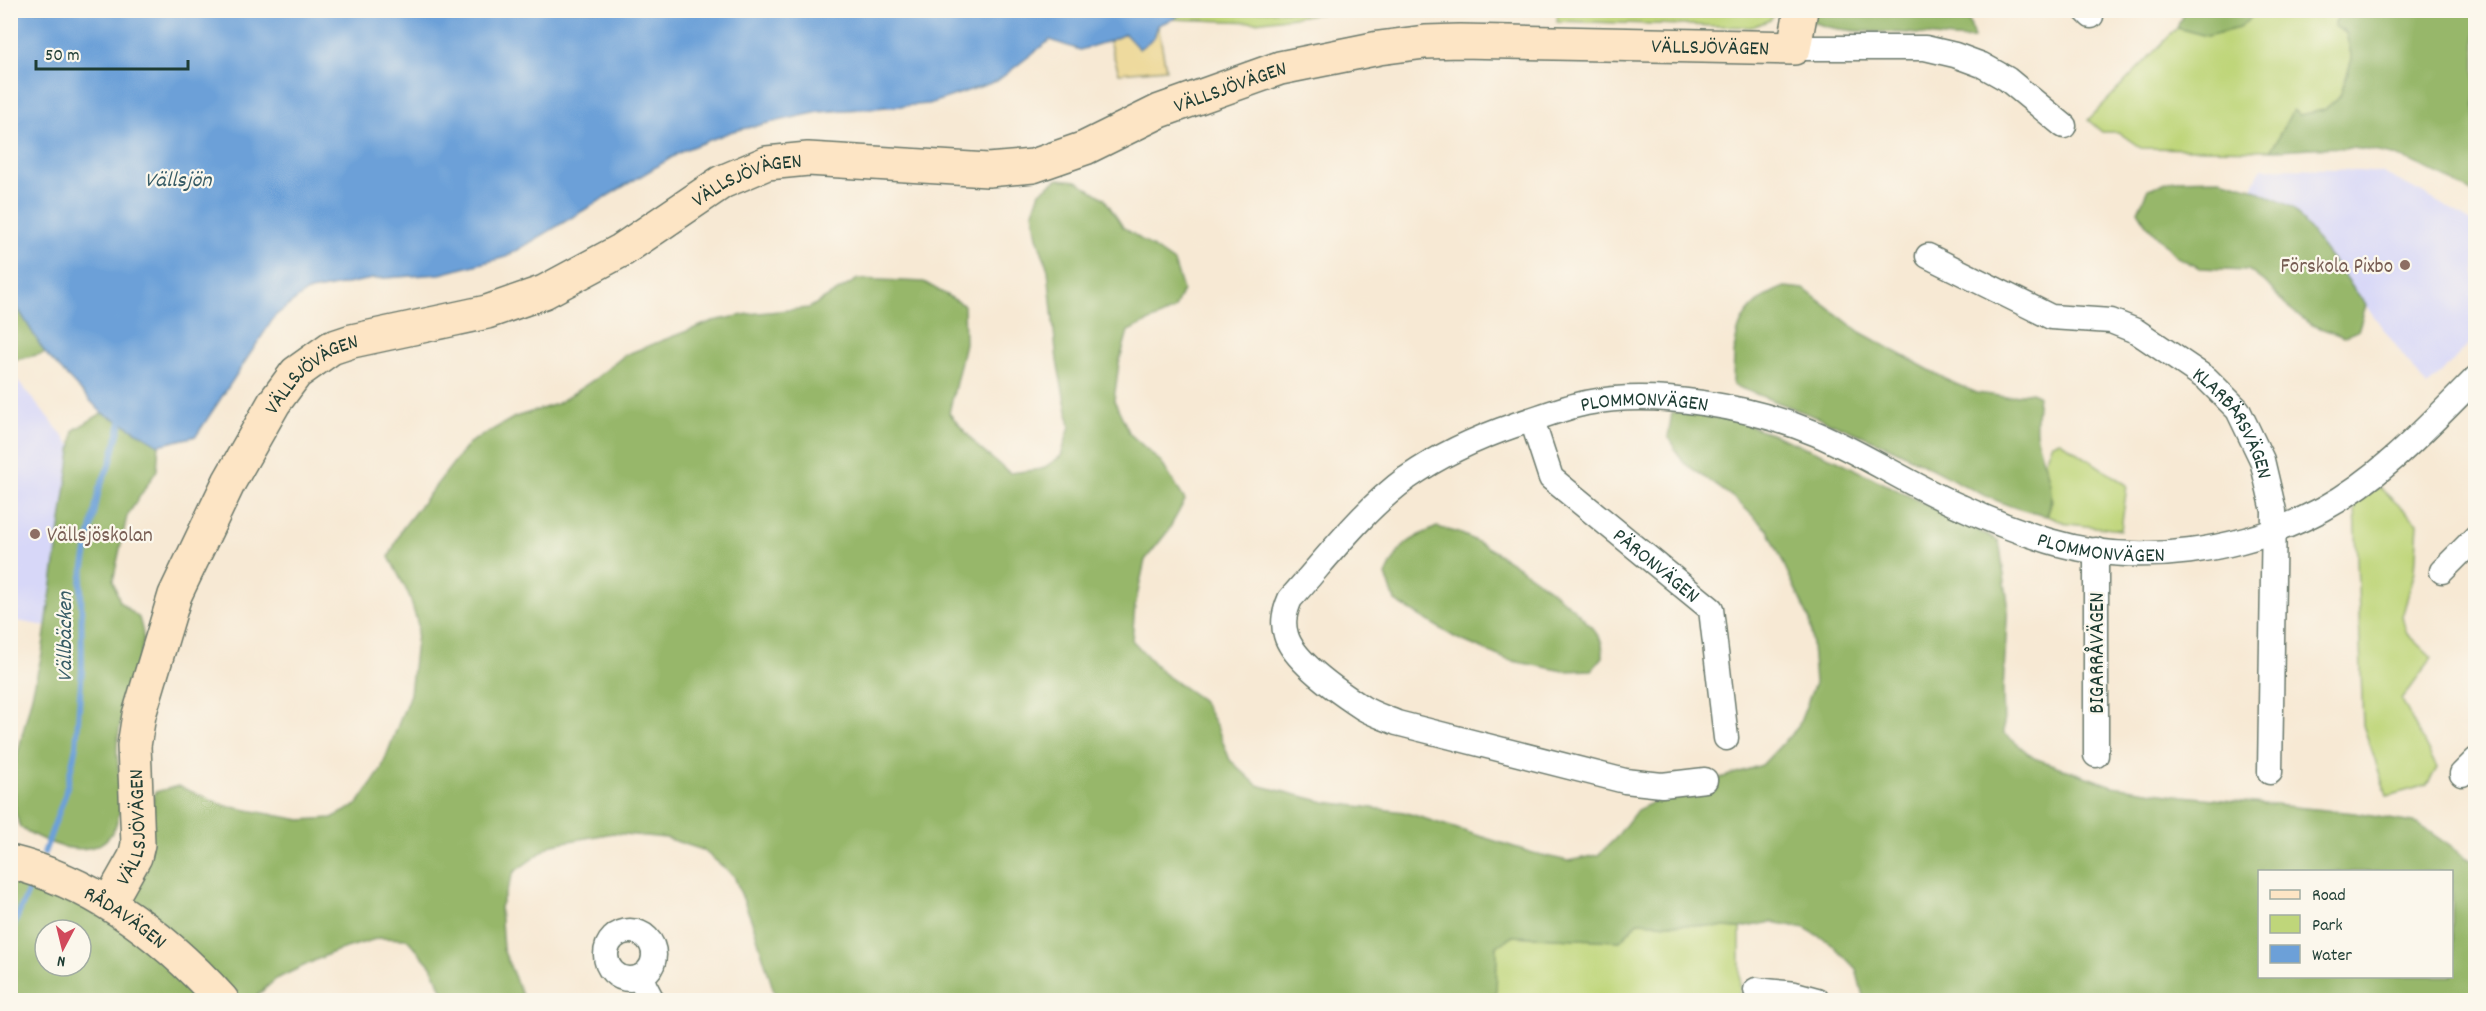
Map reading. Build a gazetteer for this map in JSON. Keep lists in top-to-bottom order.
{
  "streets": {
    "street": [
      "VÄLLSJÖVÄGEN",
      "PLOMMONVÄGEN",
      "KLARBÄRSVÄGEN",
      "PÄRONVÄGEN",
      "BIGARRÅVÄGEN",
      "RÅDAVÄGEN"
    ]
  },
  "crossings": [
    ["VÄLLSJÖVÄGEN", "RÅDAVÄGEN"],
    ["PLOMMONVÄGEN", "KLARBÄRSVÄGEN"],
    ["PLOMMONVÄGEN", "PÄRONVÄGEN"],
    ["PLOMMONVÄGEN", "BIGARRÅVÄGEN"]
  ],
  "water": ["Vällsjön", "Vällbäcken"],
  "places": ["Förskola Pixbo", "Vällsjöskolan"],
  "legend": ["Road", "Park", "Water"],
  "scale_bar": "50 m",
  "north": "bottom"
}
